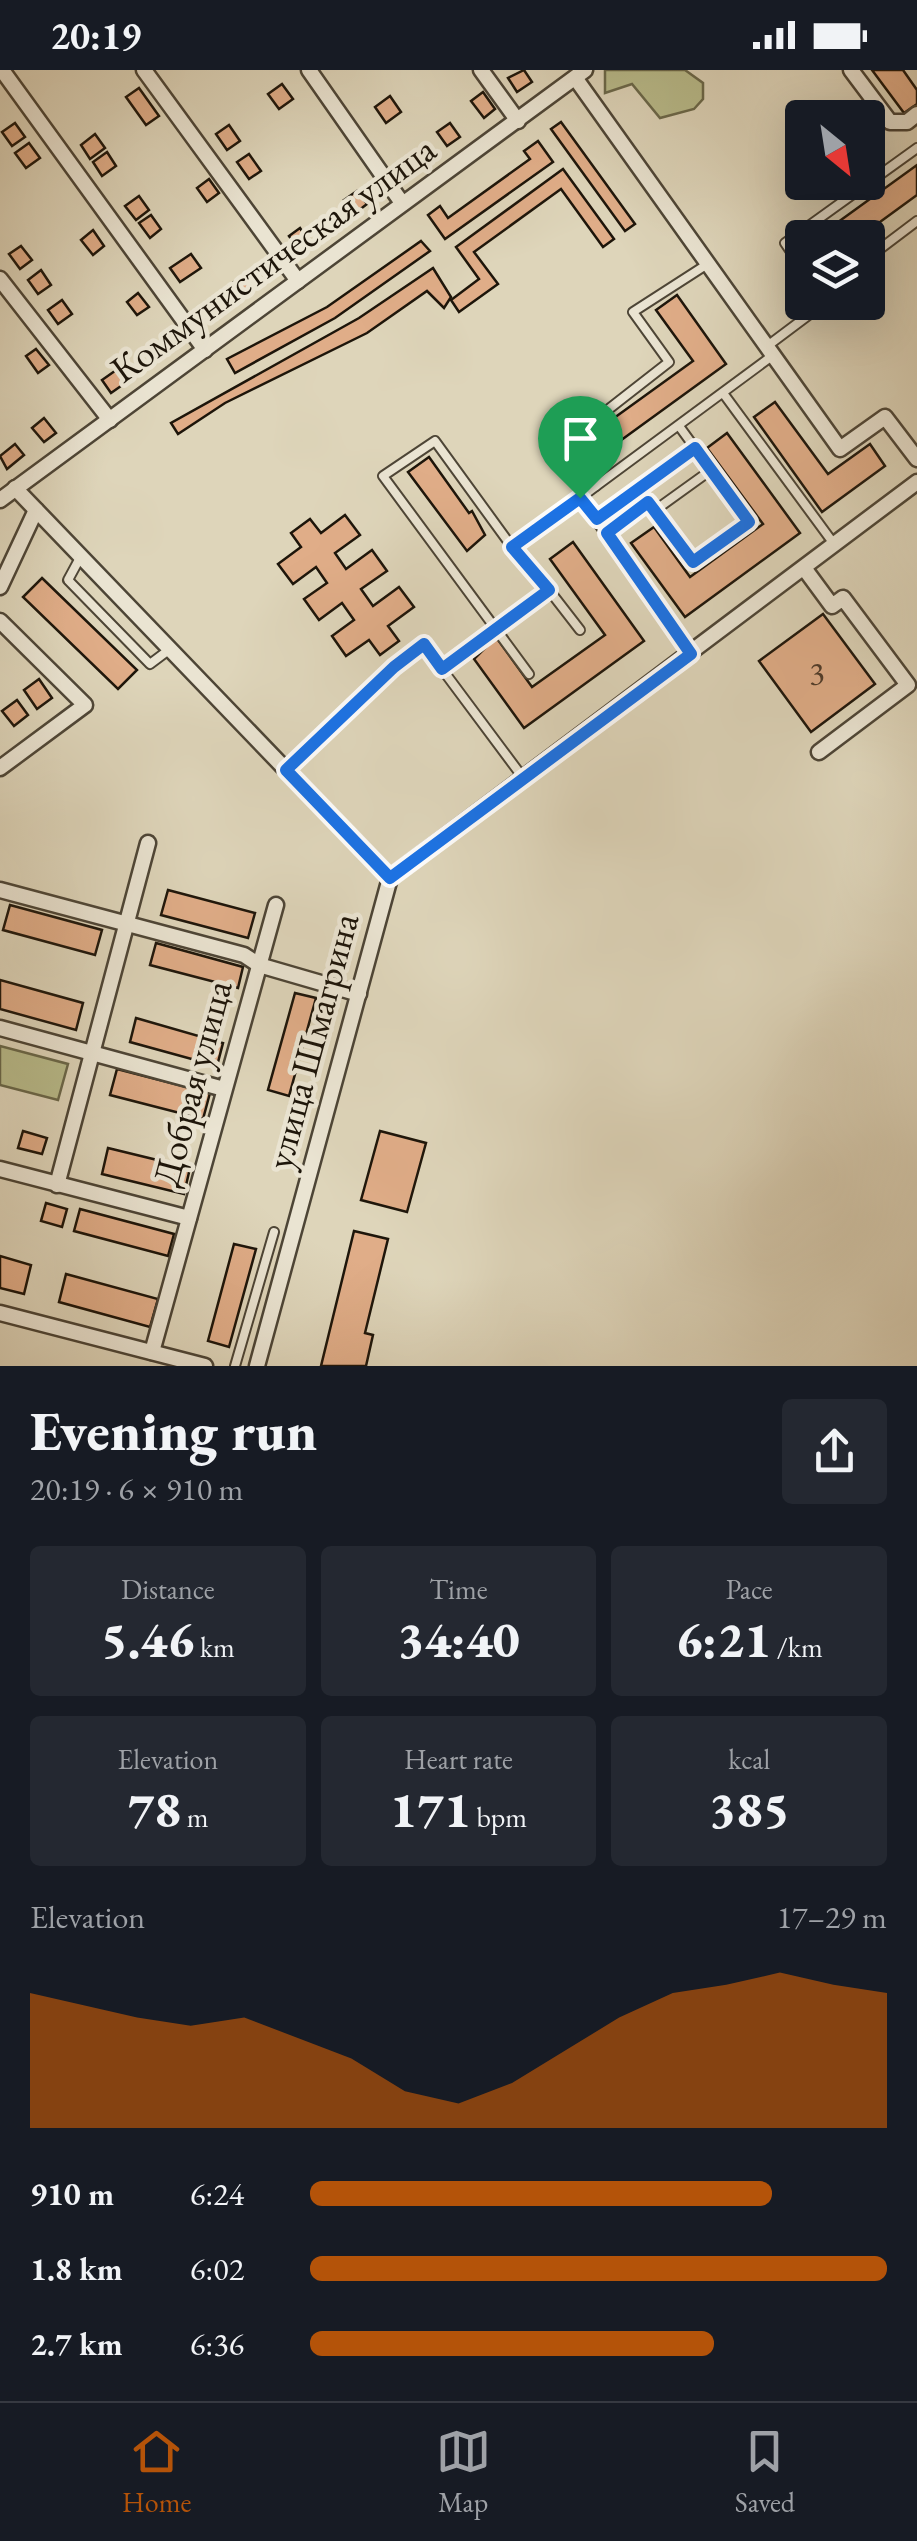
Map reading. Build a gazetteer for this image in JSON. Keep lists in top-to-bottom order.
{
  "streets": {
    "street": ["Коммунистическая улица", "улица Шмагрина", "Добрая улица"]
  },
  "crossings": [
    ["Коммунистическая улица", "улица Шмагрина"],
    ["улица Шмагрина", "Добрая улица"]
  ],
  "house_numbers": ["3"],
  "north": "bottom right",
  "page": {
    "status": "20:19",
    "heading": ["Evening run", "20:19 · 6 × 910 m"],
    "stats": [
      ["Distance", "5.46 km"],
      ["Time", "34:40"],
      ["Pace", "6:21 /km"],
      ["Elevation", "78 m"],
      ["Heart rate", "171 bpm"],
      ["kcal", "385"]
    ],
    "chart": ["Elevation", "17–29 m"],
    "list": [
      {
        "name": "910 m",
        "note": "6:24"
      },
      {
        "name": "1.8 km",
        "note": "6:02"
      },
      {
        "name": "2.7 km",
        "note": "6:36"
      }
    ],
    "tabs": ["Home", "Map", "Saved"]
  }
}
